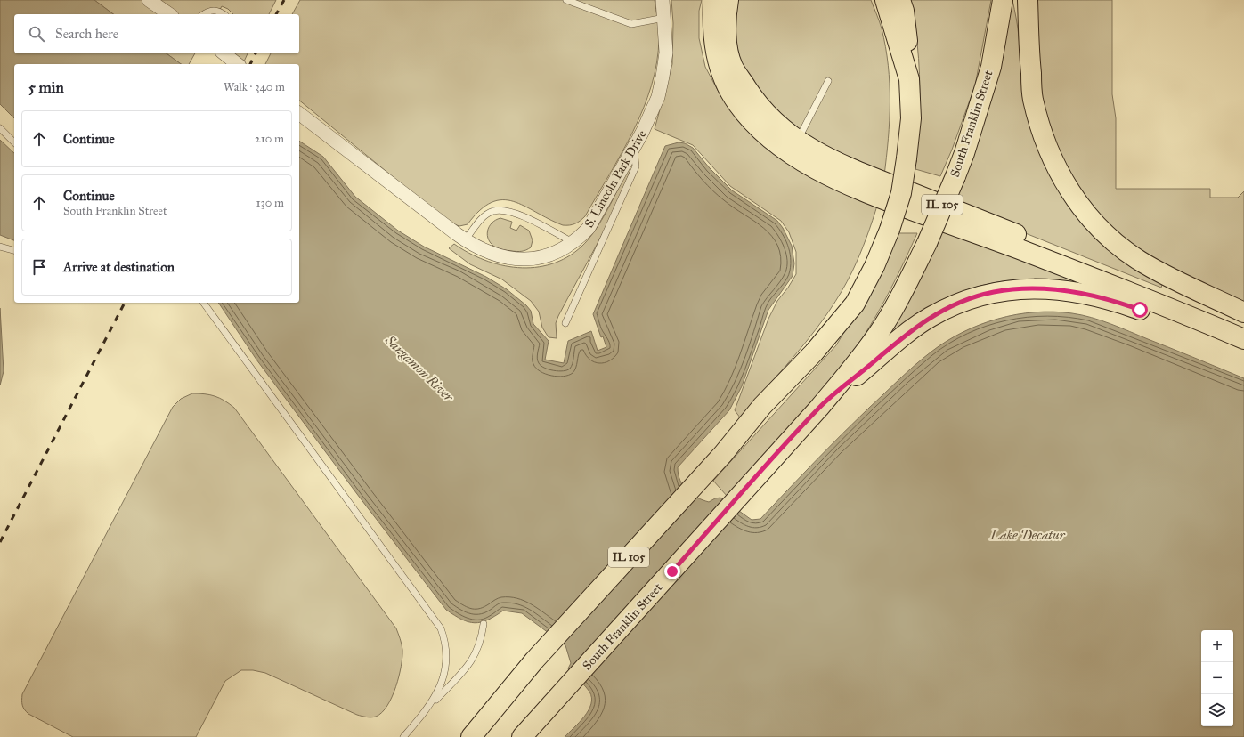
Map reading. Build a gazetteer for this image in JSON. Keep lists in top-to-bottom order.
{
  "streets": {
    "main road": ["South Franklin Street", "IL 105"],
    "street": ["S. Lincoln Park Drive"]
  },
  "water": ["Sangamon River", "Lake Decatur"],
  "page": {
    "search": "Search here",
    "heading": ["5 min", "Walk · 340 m"],
    "list": [
      ["Continue", "210 m"],
      ["Continue", "South Franklin Street", "130 m"],
      "Arrive at destination"
    ],
    "map_buttons": ["+", "−"]
  }
}
